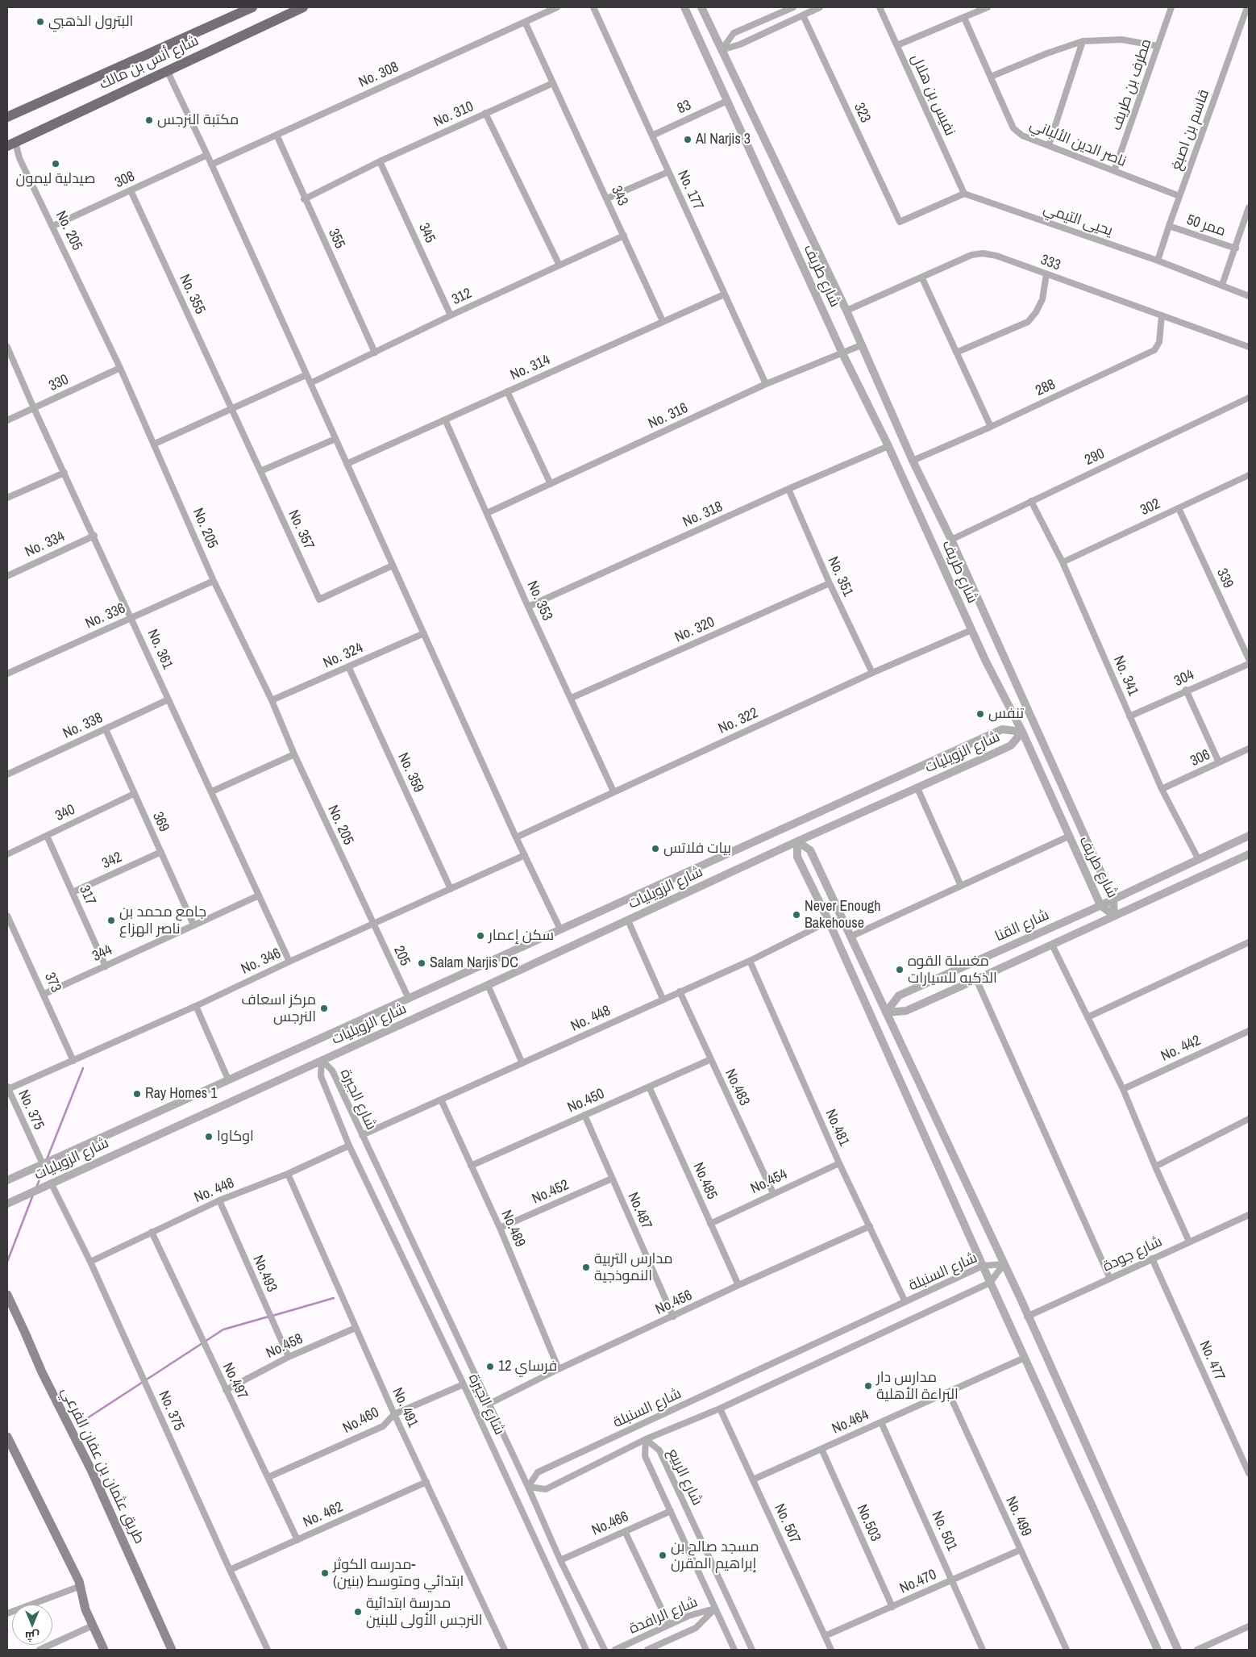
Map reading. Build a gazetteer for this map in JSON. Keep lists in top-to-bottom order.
{
  "streets": {
    "main road": ["شارع أنس بن مالك", "طريق عثمان بن عفان الفرعي"],
    "street": [
      "No. 308",
      "مطرف بن طريف",
      "نفيس بن هلال",
      "83",
      "323",
      "No. 310",
      "قاسم بن اصبغ",
      "ناصر الدين الألباني",
      "308",
      "No. 177",
      "343",
      "يحيى التيمي",
      "ممر 50",
      "No. 205",
      "345",
      "355",
      "333",
      "شارع طريف",
      "No. 355",
      "312",
      "No. 314",
      "330",
      "288",
      "No. 316",
      "290",
      "302",
      "No. 318",
      "No. 357",
      "No. 334",
      "No. 351",
      "339",
      "No. 353",
      "No. 336",
      "No. 320",
      "No. 361",
      "No. 324",
      "No. 341",
      "304",
      "No. 322",
      "No. 338",
      "شارع الزويليات",
      "306",
      "No. 359",
      "340",
      "369",
      "342",
      "317",
      "شارع القنا",
      "344",
      "205",
      "No. 346",
      "373",
      "No. 448",
      "No. 442",
      "No.483",
      "شارع الجيرة",
      "No.450",
      "No. 375",
      "No.481",
      "No.485",
      "No.454",
      "No.452",
      "No.487",
      "No.489",
      "شارع جودة",
      "شارع السنبلة",
      "No.493",
      "No.456",
      "No.458",
      "No. 477",
      "No.497",
      "No. 491",
      "No.460",
      "No.464",
      "شارع الربيع",
      "No. 462",
      "No. 499",
      "No.503",
      "No.466",
      "No. 507",
      "No. 501",
      "No.470",
      "شارع الرافدة"
    ]
  },
  "crossings": [
    ["شارع أنس بن مالك", "No. 205"],
    ["No. 308", "355"],
    ["مطرف بن طريف", "ناصر الدين الألباني"],
    ["نفيس بن هلال", "323"],
    ["نفيس بن هلال", "يحيى التيمي"],
    ["83", "No. 177"],
    ["83", "شارع طريف"],
    ["323", "يحيى التيمي"],
    ["No. 310", "343"],
    ["No. 310", "345"],
    ["No. 310", "355"],
    ["قاسم بن اصبغ", "ناصر الدين الألباني"],
    ["قاسم بن اصبغ", "يحيى التيمي"],
    ["قاسم بن اصبغ", "ممر 50"],
    ["308", "No. 205"],
    ["308", "No. 355"],
    ["No. 177", "No. 314"],
    ["No. 177", "No. 316"],
    ["343", "312"],
    ["343", "No. 314"],
    ["No. 205", "330"],
    ["No. 205", "No. 336"],
    ["No. 205", "No. 324"],
    ["No. 205", "205"],
    ["No. 205", "No. 346"],
    ["345", "312"],
    ["355", "312"],
    ["333", "شارع طريف"],
    ["333", "288"],
    ["شارع طريف", "288"],
    ["شارع طريف", "No. 316"],
    ["شارع طريف", "290"],
    ["شارع طريف", "No. 318"],
    ["شارع طريف", "No. 322"],
    ["شارع طريف", "شارع الزويليات"],
    ["شارع طريف", "شارع القنا"],
    ["No. 355", "No. 357"],
    ["No. 314", "No. 353"],
    ["330", "No. 361"],
    ["No. 316", "No. 353"],
    ["290", "No. 341"],
    ["302", "339"],
    ["302", "No. 341"],
    ["No. 318", "No. 351"],
    ["No. 318", "No. 353"],
    ["No. 334", "No. 361"],
    ["No. 351", "No. 320"],
    ["No. 351", "No. 322"],
    ["No. 353", "No. 320"],
    ["No. 353", "No. 322"],
    ["No. 336", "No. 361"],
    ["No. 361", "No. 338"],
    ["No. 361", "344"],
    ["No. 361", "No. 346"],
    ["No. 324", "No. 359"],
    ["No. 341", "304"],
    ["No. 341", "306"],
    ["No. 341", "شارع القنا"],
    ["No. 338", "369"],
    ["شارع الزويليات", "205"],
    ["شارع الزويليات", "شارع الجيرة"],
    ["شارع الزويليات", "No. 375"],
    ["No. 359", "No. 346"],
    ["340", "369"],
    ["340", "317"],
    ["369", "342"],
    ["369", "344"],
    ["342", "317"],
    ["317", "344"],
    ["344", "373"],
    ["205", "No. 346"],
    ["No. 346", "373"],
    ["No. 346", "No. 375"],
    ["No. 448", "No.483"],
    ["No. 448", "شارع الجيرة"],
    ["No. 448", "No. 375"],
    ["No. 448", "No.481"],
    ["No. 448", "No.489"],
    ["No. 448", "No.493"],
    ["No. 448", "No.497"],
    ["No. 448", "No. 491"],
    ["No.483", "No.450"],
    ["No.483", "No.454"],
    ["شارع الجيرة", "شارع السنبلة"],
    ["شارع الجيرة", "No.456"],
    ["شارع الجيرة", "No.460"],
    ["شارع الجيرة", "No.466"],
    ["No.450", "No.485"],
    ["No.450", "No.487"],
    ["No.450", "No.489"],
    ["No. 375", "No. 462"],
    ["No.481", "No.454"],
    ["No.481", "شارع السنبلة"],
    ["No.481", "No.456"],
    ["No.485", "No.454"],
    ["No.485", "No.456"],
    ["No.452", "No.487"],
    ["No.452", "No.489"],
    ["No.487", "No.456"],
    ["No.489", "No.456"],
    ["شارع جودة", "No. 477"],
    ["شارع السنبلة", "شارع الربيع"],
    ["شارع السنبلة", "No. 507"],
    ["No.493", "No.458"],
    ["No.458", "No.497"],
    ["No.458", "No. 491"],
    ["No.497", "No.460"],
    ["No.497", "No. 462"],
    ["No. 491", "No.460"],
    ["No. 491", "No. 462"],
    ["No.464", "No. 499"],
    ["No.464", "No.503"],
    ["No.464", "No. 507"],
    ["No.464", "No. 501"],
    ["شارع الربيع", "No.466"],
    ["شارع الربيع", "شارع الرافدة"],
    ["No. 499", "No.470"],
    ["No.503", "No.470"],
    ["No. 507", "No.470"],
    ["No. 501", "No.470"]
  ],
  "places": [
    "البترول الذهبي",
    "مكتبة النرجس",
    "Al Narjis 3",
    "صيدلية ليمون",
    "تنفس",
    "بيات فلاتس",
    "Never Enough Bakehouse",
    "جامع محمد بن ناصر الهزاع",
    "سكن إعمار",
    "Salam Narjis DC",
    "مغسلة القوه الذكيه للسيارات",
    "مركز اسعاف النرجس",
    "Ray Homes 1",
    "اوكاوا",
    "مدارس التربية النموذجية",
    "فرساي 12",
    "مدارس دار البراءة الأهلية",
    "مسجد صالح بن إبراهيم المقرن",
    "مدرسه الكوثر- ابتدائي ومتوسط (بنين)",
    "مدرسة ابتدائية النرجس الأولى للبنين"
  ],
  "north": "bottom"
}
